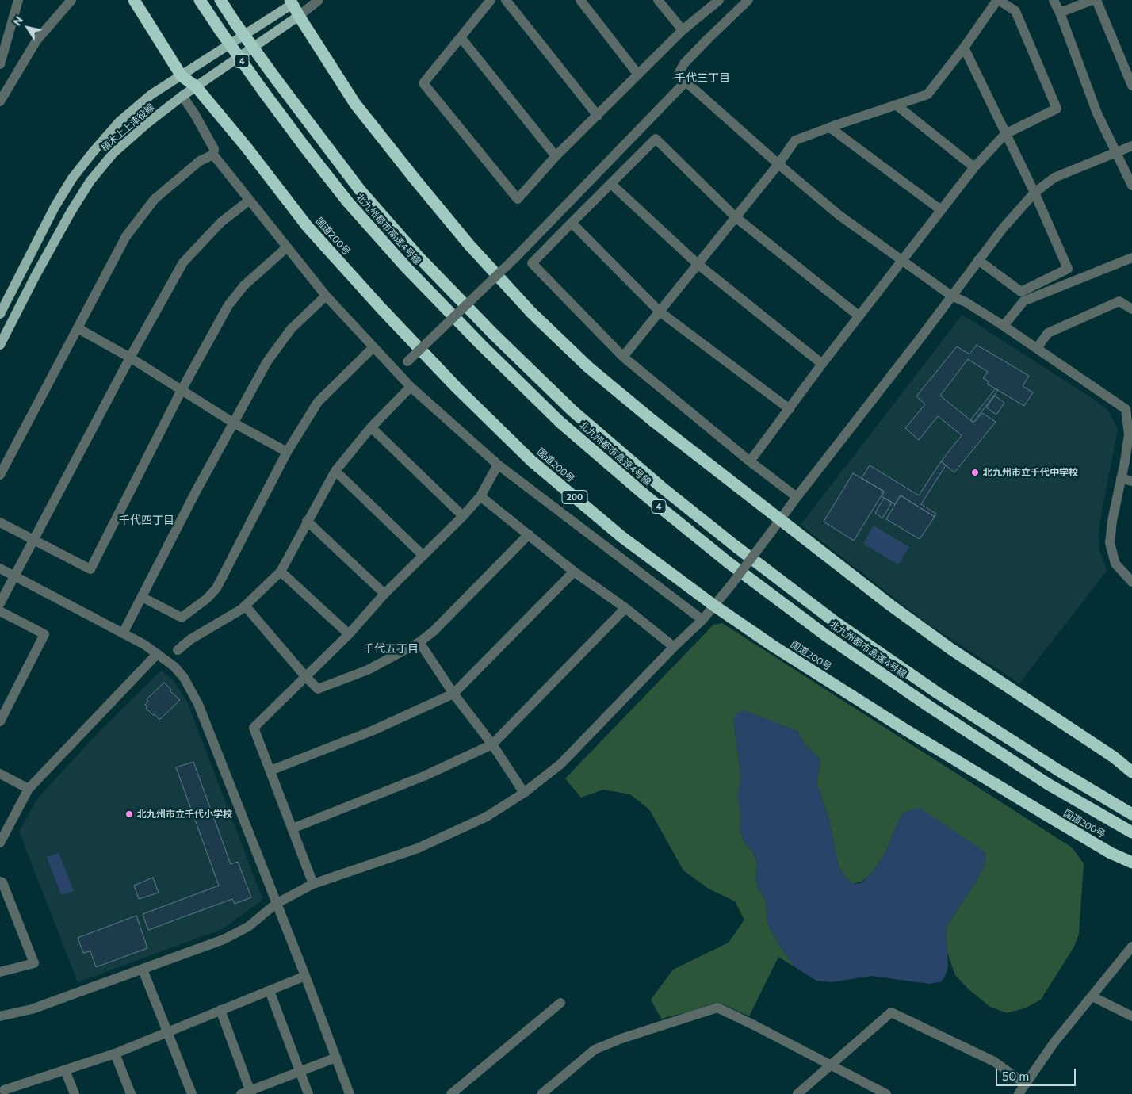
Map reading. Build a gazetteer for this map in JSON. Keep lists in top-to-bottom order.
{
  "streets": {
    "highway": [
      "4",
      "北九州都市高速4号線",
      "国道200号",
      "200"
    ],
    "main road": ["植木上上津役線"]
  },
  "crossings": [
    ["植木上上津役線", "国道200号"]
  ],
  "districts": ["千代三丁目", "千代四丁目", "千代五丁目"],
  "places": ["北九州市立千代中学校", "北九州市立千代小学校"],
  "scale_bar": "50 m",
  "north": "top left"
}
